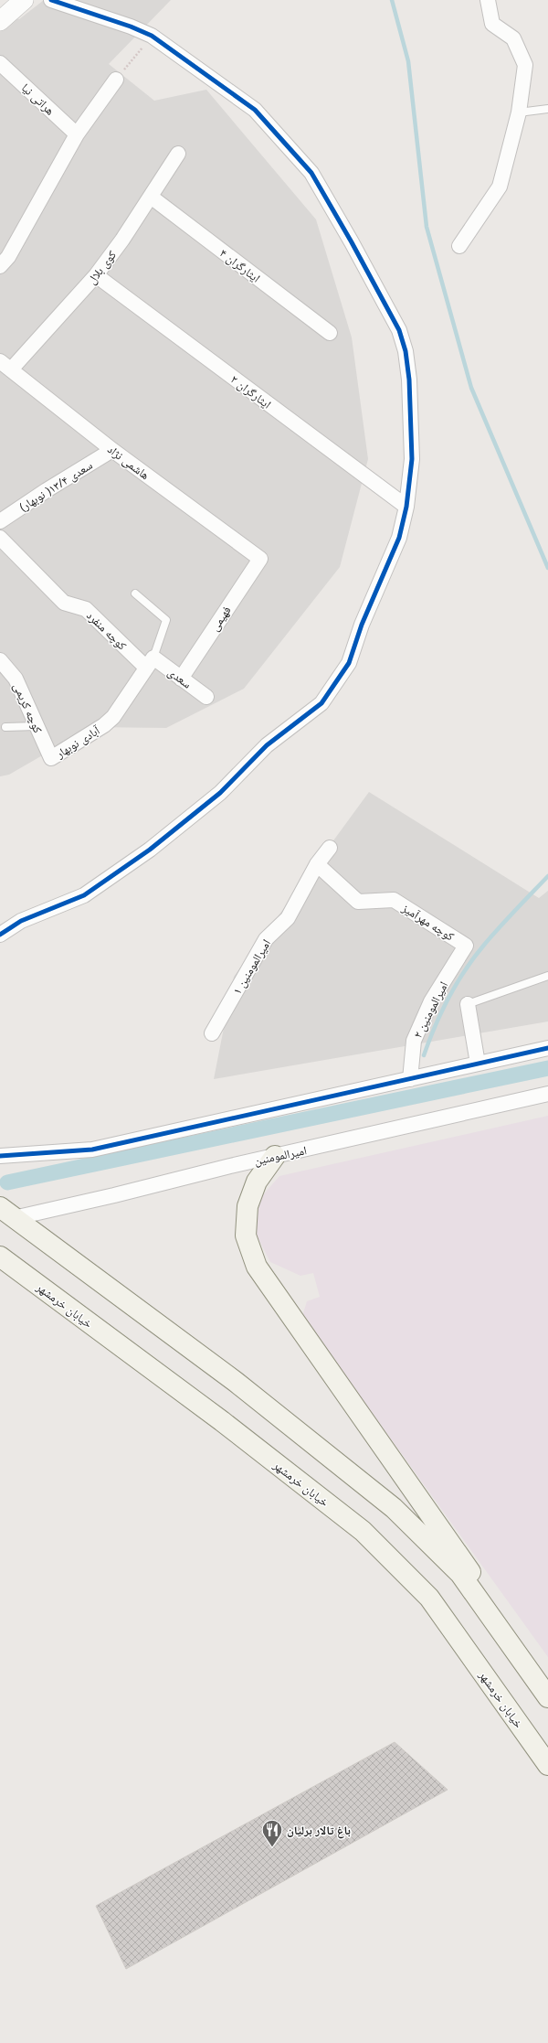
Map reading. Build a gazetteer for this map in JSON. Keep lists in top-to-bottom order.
{
  "streets": {
    "main road": ["خیابان خرمشهر"],
    "street": [
      "هراتی نیا",
      "ایثارگران ۴",
      "کوی بلال",
      "ایثارگران ۲",
      "هاشمی نژاد",
      "سعدی ۱۳/۴( نوبهار)",
      "فهیمی",
      "کوچه منفرد",
      "سعدی",
      "کوچه کریمی",
      "آبادی نوبهار",
      "کوچه مهرآمیز",
      "امیرالمومنین ۱",
      "امیرالمومنین ۲",
      "امیرالمومنین"
    ]
  },
  "crossings": [
    ["ایثارگران ۴", "کوی بلال"],
    ["کوی بلال", "ایثارگران ۲"],
    ["کوی بلال", "هاشمی نژاد"],
    ["هاشمی نژاد", "سعدی ۱۳/۴( نوبهار)"],
    ["هاشمی نژاد", "فهیمی"],
    ["فهیمی", "سعدی"],
    ["کوچه منفرد", "سعدی"],
    ["کوچه منفرد", "آبادی نوبهار"],
    ["سعدی", "آبادی نوبهار"],
    ["کوچه کریمی", "آبادی نوبهار"],
    ["کوچه مهرآمیز", "امیرالمومنین ۱"],
    ["کوچه مهرآمیز", "امیرالمومنین ۲"]
  ],
  "places": {
    "restaurant": ["باغ تالار برلیان"]
  }
}
